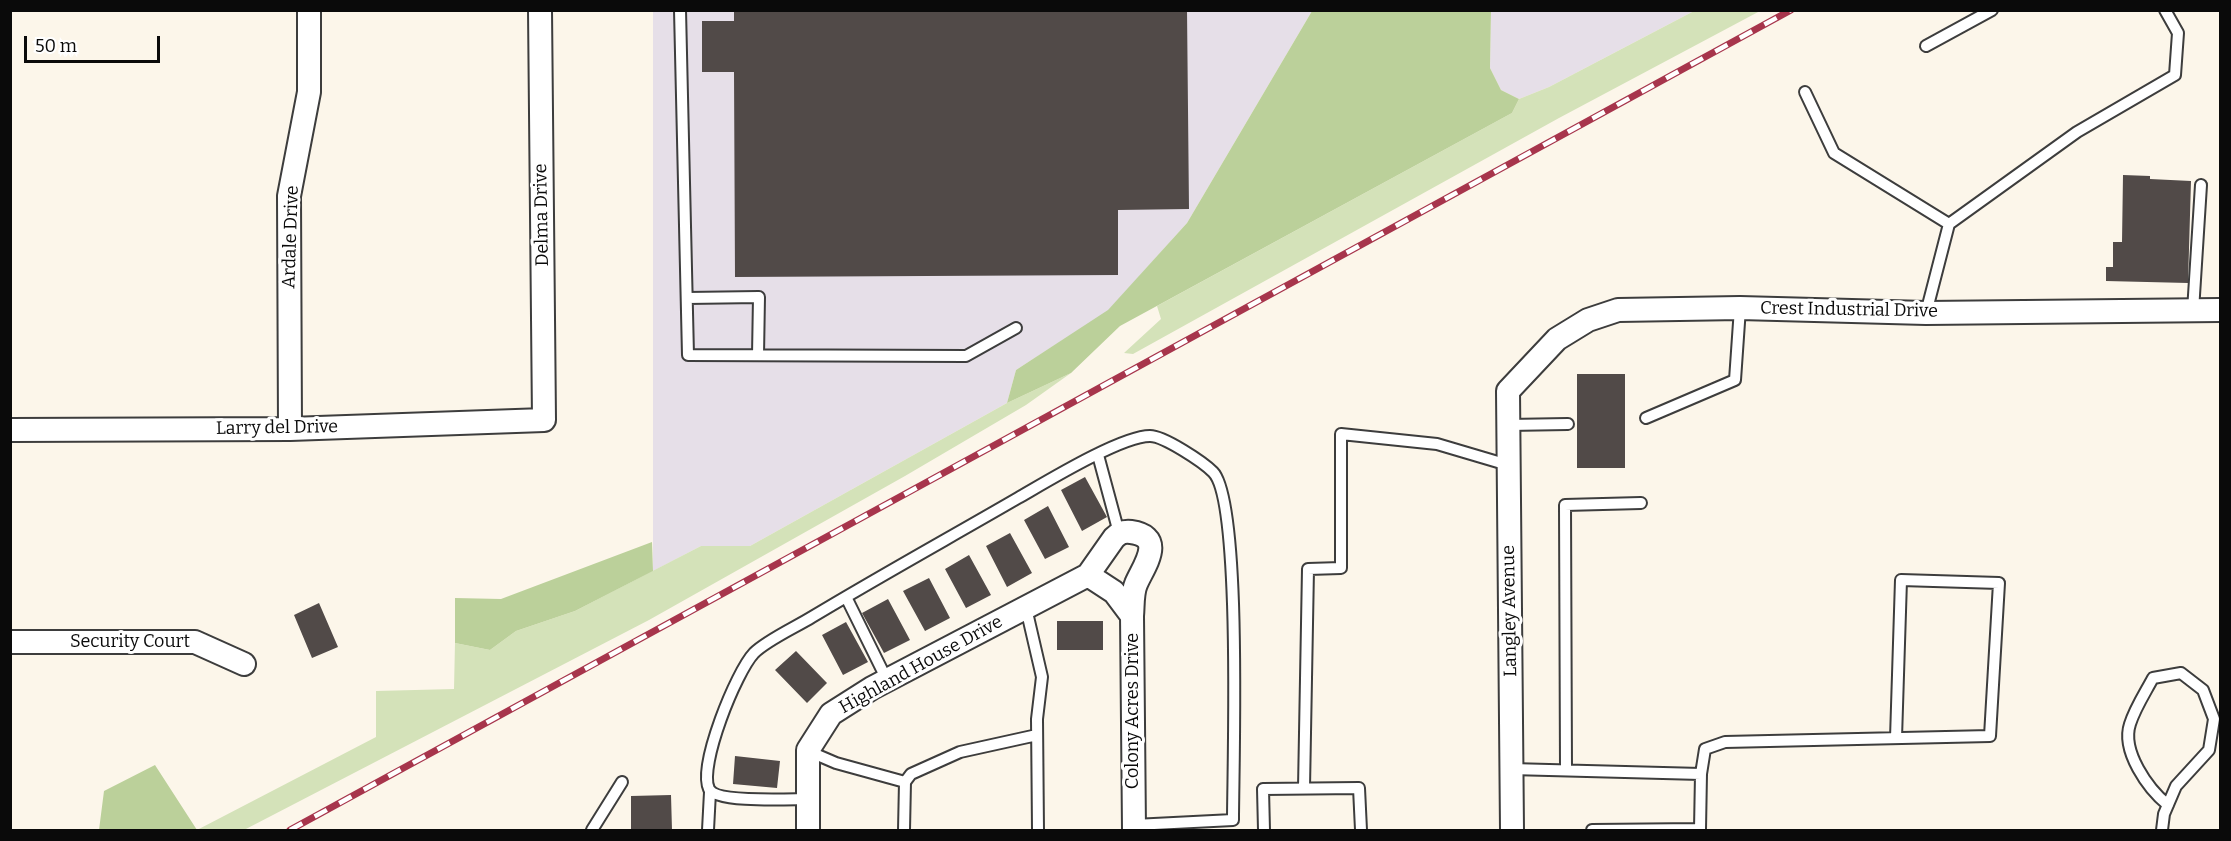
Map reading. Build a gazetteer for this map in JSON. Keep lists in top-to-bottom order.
{
  "streets": {
    "street": [
      "Delma Drive",
      "Ardale Drive",
      "Crest Industrial Drive",
      "Larry del Drive",
      "Langley Avenue",
      "Security Court",
      "Highland House Drive",
      "Colony Acres Drive"
    ]
  },
  "crossings": [
    ["Delma Drive", "Larry del Drive"],
    ["Ardale Drive", "Larry del Drive"],
    ["Crest Industrial Drive", "Langley Avenue"],
    ["Highland House Drive", "Colony Acres Drive"]
  ],
  "scale_bar": "50 m"
}
